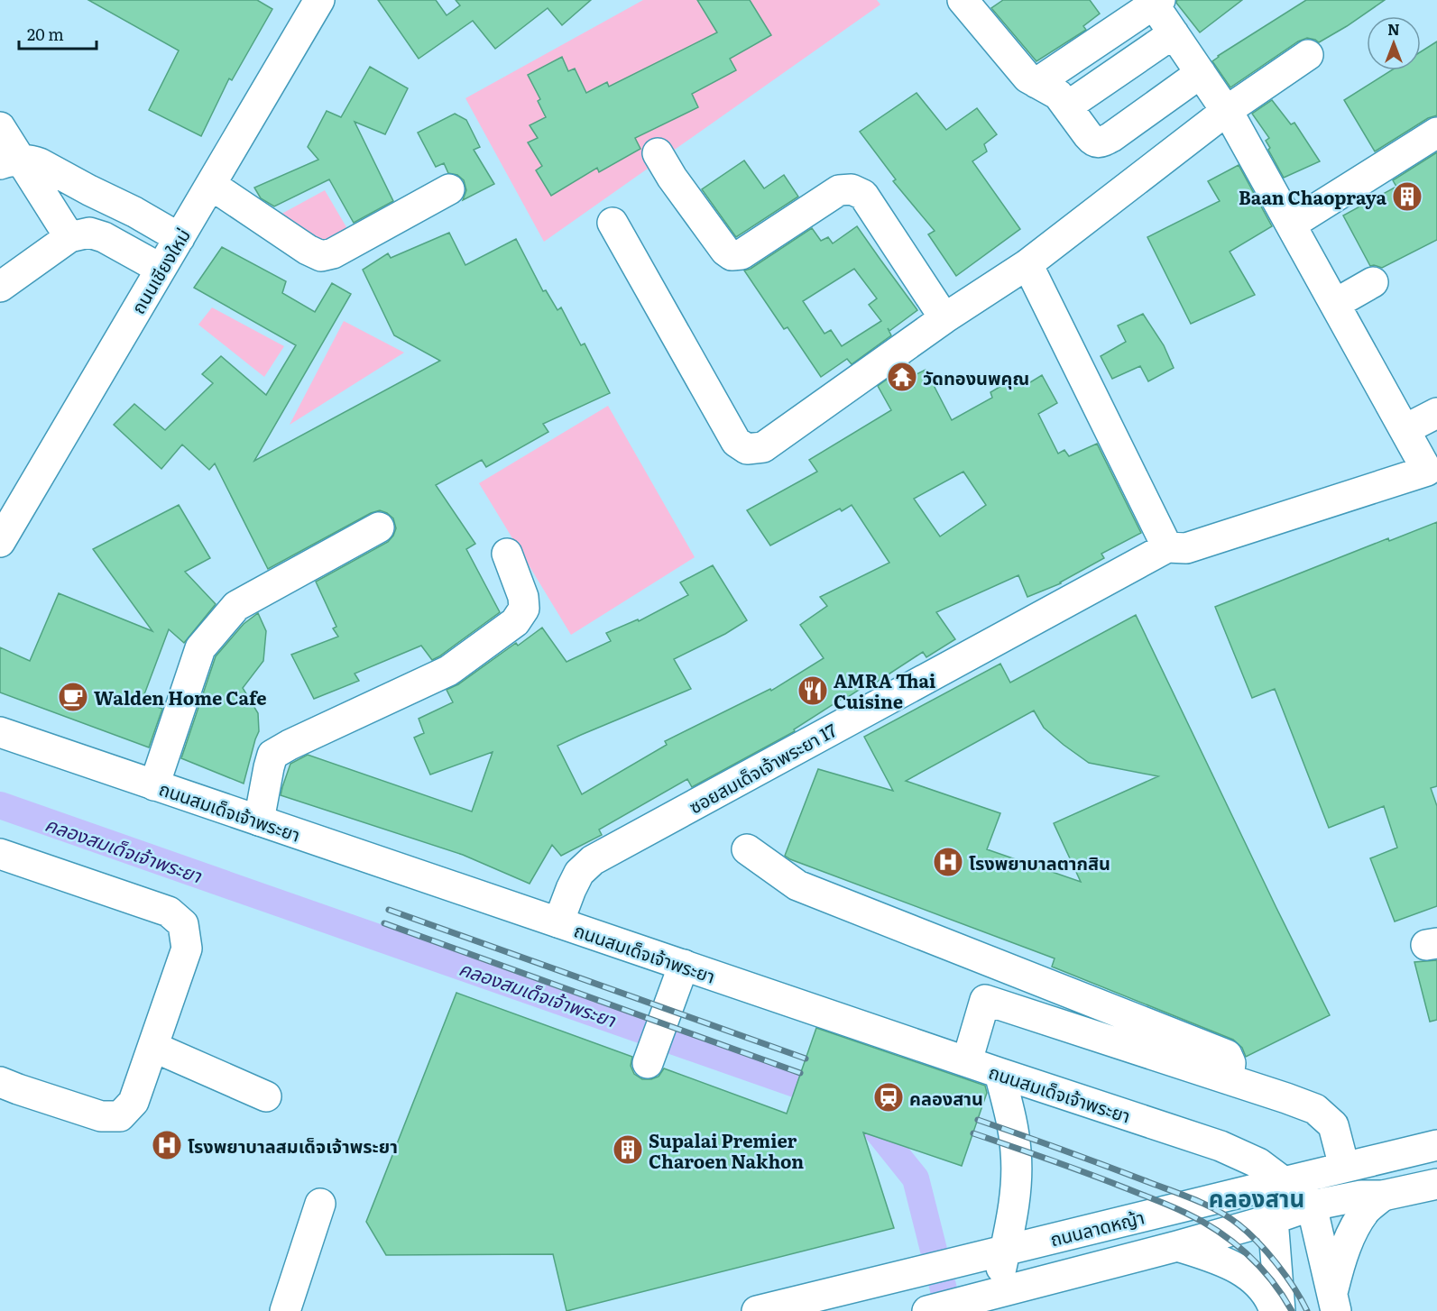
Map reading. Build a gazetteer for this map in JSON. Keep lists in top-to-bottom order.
{
  "streets": {
    "main road": [
      "ถนนเชียงใหม่",
      "ซอยสมเด็จเจ้าพระยา 17",
      "ถนนสมเด็จเจ้าพระยา",
      "ถนนลาดหญ้า"
    ]
  },
  "crossings": [
    ["ซอยสมเด็จเจ้าพระยา 17", "ถนนสมเด็จเจ้าพระยา"],
    ["ถนนสมเด็จเจ้าพระยา", "ถนนลาดหญ้า"]
  ],
  "districts": ["คลองสาน"],
  "water": ["คลองสมเด็จเจ้าพระยา"],
  "places": {
    "building": ["Baan Chaopraya", "Supalai Premier Charoen Nakhon"],
    "temple": ["วัดทองนพคุณ"],
    "restaurant": ["AMRA Thai Cuisine"],
    "cafe": ["Walden Home Cafe"],
    "hospital": ["โรงพยาบาลตากสิน", "โรงพยาบาลสมเด็จเจ้าพระยา"],
    "station": ["คลองสาน"]
  },
  "scale_bar": "20 m",
  "north": "top"
}
